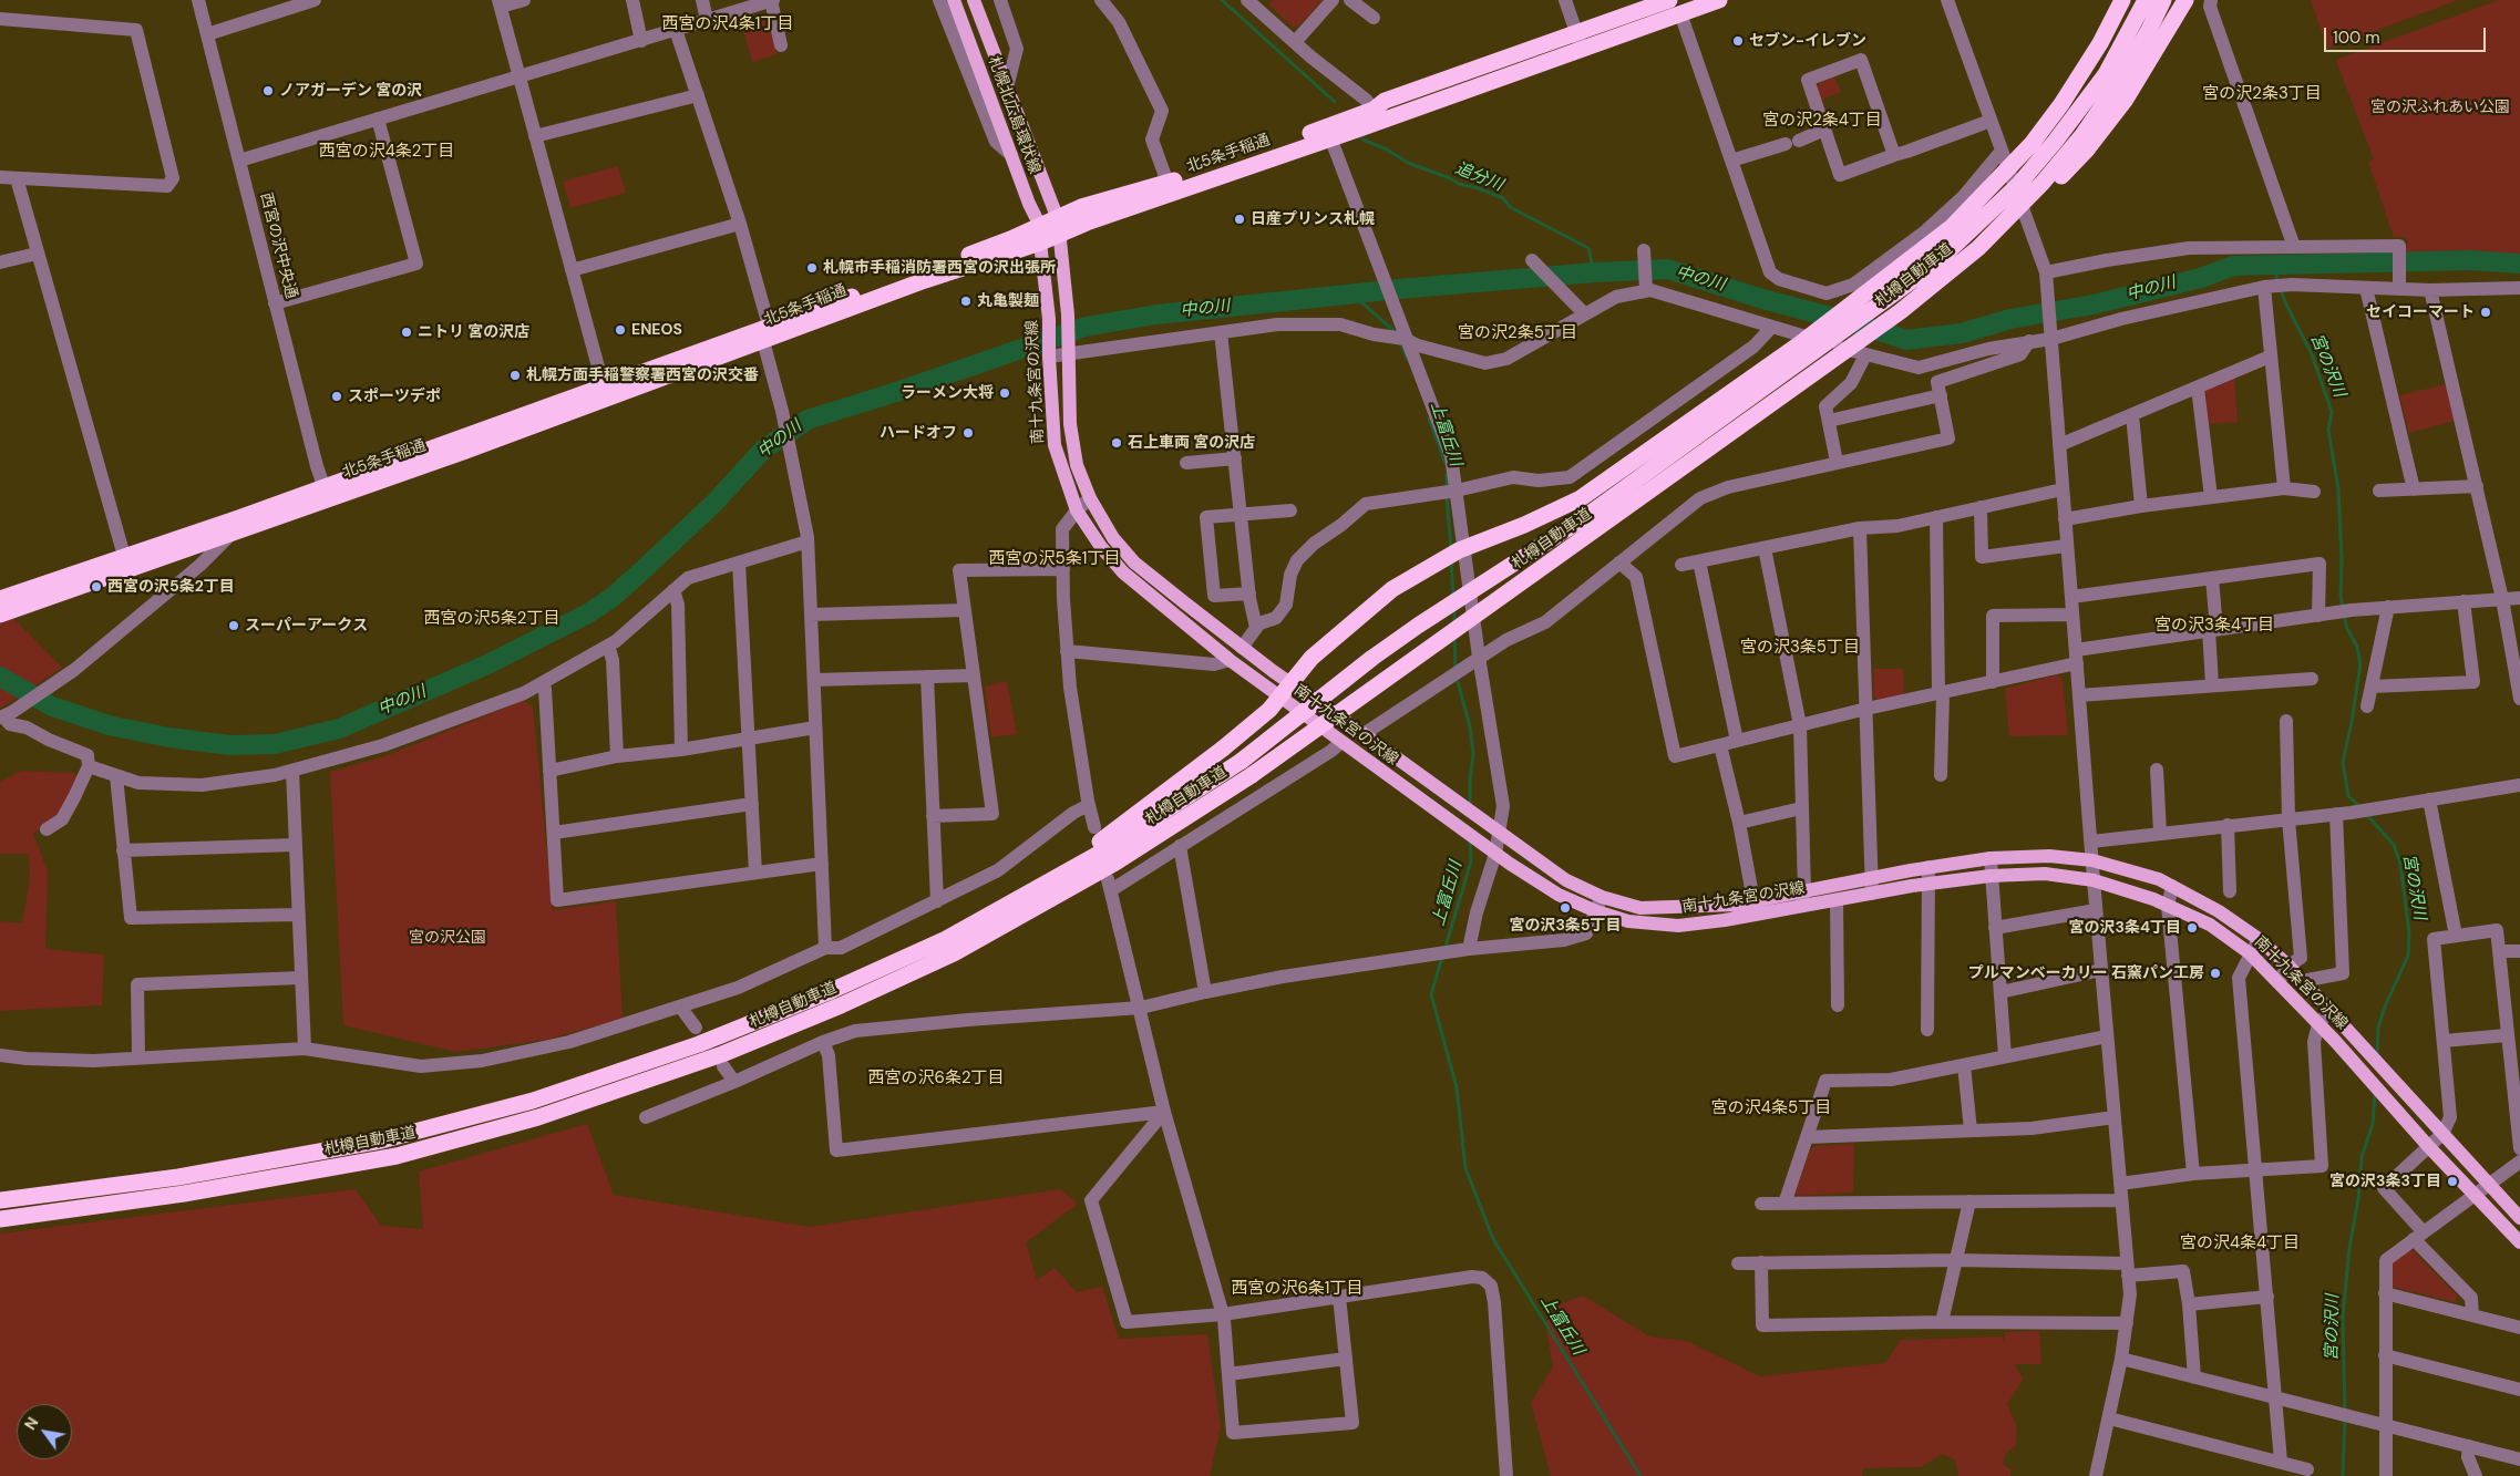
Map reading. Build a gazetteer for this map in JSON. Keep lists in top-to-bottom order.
{
  "streets": {
    "highway": ["北5条手稲通", "札樽自動車道"],
    "main road": ["札幌北広島環状線", "南十九条宮の沢線"],
    "street": ["西宮の沢中央通"]
  },
  "crossings": [
    ["札幌北広島環状線", "北5条手稲通"],
    ["札幌北広島環状線", "南十九条宮の沢線"],
    ["北5条手稲通", "西宮の沢中央通"],
    ["北5条手稲通", "南十九条宮の沢線"]
  ],
  "districts": [
    "西宮の沢4条1丁目",
    "宮の沢2条3丁目",
    "宮の沢2条4丁目",
    "西宮の沢4条2丁目",
    "宮の沢2条5丁目",
    "西宮の沢5条1丁目",
    "西宮の沢5条2丁目",
    "宮の沢3条4丁目",
    "宮の沢3条5丁目",
    "西宮の沢6条2丁目",
    "宮の沢4条5丁目",
    "宮の沢4条4丁目",
    "西宮の沢6条1丁目"
  ],
  "water": [
    "追分川",
    "中の川",
    "宮の沢川",
    "上富丘川"
  ],
  "parks": ["宮の沢ふれあい公園", "宮の沢公園"],
  "places": [
    "セブン-イレブン",
    "ノアガーデン 宮の沢",
    "日産プリンス札幌",
    "札幌市手稲消防署西宮の沢出張所",
    "丸亀製麺",
    "セイコーマート",
    "ENEOS",
    "ニトリ 宮の沢店",
    "札幌方面手稲警察署西宮の沢交番",
    "ラーメン大将",
    "スポーツデポ",
    "ハードオフ",
    "石上車両 宮の沢店",
    "西宮の沢5条2丁目",
    "スーパーアークス",
    "宮の沢3条5丁目",
    "宮の沢3条4丁目",
    "プルマンベーカリー 石窯パン工房",
    "宮の沢3条3丁目"
  ],
  "scale_bar": "100 m",
  "north": "top left"
}
